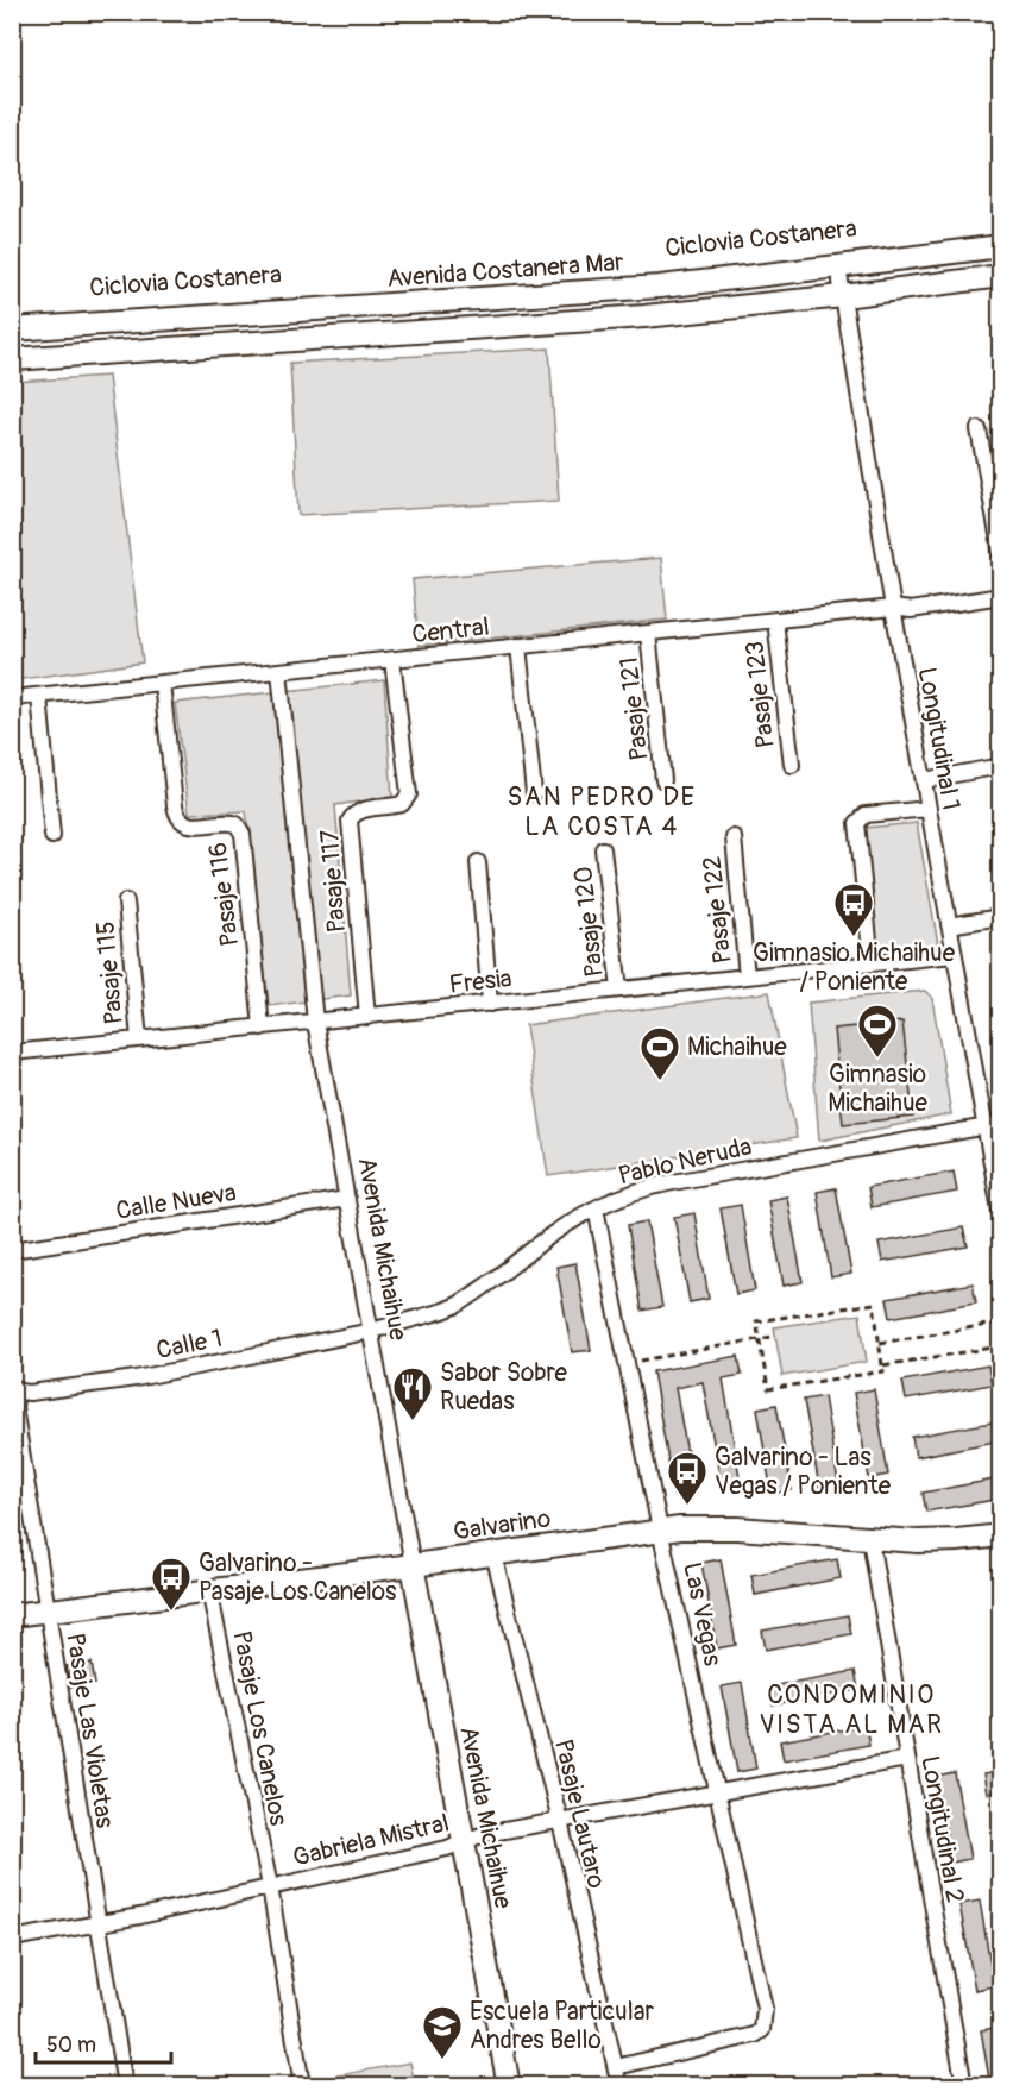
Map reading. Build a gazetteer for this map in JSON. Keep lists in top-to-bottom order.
{
  "streets": {
    "main road": ["Avenida Costanera Mar", "Avenida Michaihue", "Galvarino"],
    "street": [
      "Central",
      "Pasaje 123",
      "Pasaje 121",
      "Longitudinal 1",
      "Pasaje 117",
      "Pasaje 116",
      "Pasaje 122",
      "Pasaje 120",
      "Pasaje 115",
      "Fresia",
      "Pablo Neruda",
      "Calle Nueva",
      "Calle 1",
      "Las Vegas",
      "Pasaje Los Canelos",
      "Pasaje Las Violetas",
      "Pasaje Lautaro",
      "Longitudinal 2",
      "Gabriela Mistral"
    ]
  },
  "crossings": [
    ["Avenida Costanera Mar", "Longitudinal 1"],
    ["Central", "Pasaje 123"],
    ["Central", "Pasaje 121"],
    ["Central", "Longitudinal 1"],
    ["Central", "Pasaje 117"],
    ["Central", "Pasaje 116"],
    ["Central", "Avenida Michaihue"],
    ["Longitudinal 1", "Fresia"],
    ["Longitudinal 1", "Pablo Neruda"],
    ["Pasaje 117", "Fresia"],
    ["Pasaje 116", "Fresia"],
    ["Pasaje 122", "Fresia"],
    ["Pasaje 120", "Fresia"],
    ["Pasaje 115", "Fresia"],
    ["Fresia", "Avenida Michaihue"],
    ["Pablo Neruda", "Avenida Michaihue"],
    ["Pablo Neruda", "Calle 1"],
    ["Pablo Neruda", "Las Vegas"],
    ["Calle Nueva", "Avenida Michaihue"],
    ["Avenida Michaihue", "Calle 1"],
    ["Avenida Michaihue", "Galvarino"],
    ["Avenida Michaihue", "Gabriela Mistral"],
    ["Calle 1", "Pasaje Las Violetas"],
    ["Galvarino", "Las Vegas"],
    ["Galvarino", "Pasaje Los Canelos"],
    ["Galvarino", "Pasaje Las Violetas"],
    ["Galvarino", "Pasaje Lautaro"],
    ["Galvarino", "Longitudinal 2"],
    ["Las Vegas", "Pasaje Lautaro"],
    ["Las Vegas", "Gabriela Mistral"],
    ["Pasaje Los Canelos", "Gabriela Mistral"],
    ["Pasaje Las Violetas", "Gabriela Mistral"],
    ["Pasaje Lautaro", "Gabriela Mistral"],
    ["Longitudinal 2", "Gabriela Mistral"]
  ],
  "districts": ["SAN PEDRO DE LA COSTA 4", "CONDOMINIO VISTA AL MAR"],
  "places": {
    "bus stop": ["Gimnasio Michaihue / Poniente", "Galvarino - Las Vegas / Poniente", "Galvarino - Pasaje Los Canelos"],
    "sports": ["Gimnasio Michaihue", "Michaihue"],
    "restaurant": ["Sabor Sobre Ruedas"],
    "school or university": ["Escuela Particular Andres Bello"]
  },
  "scale_bar": "50 m"
}
